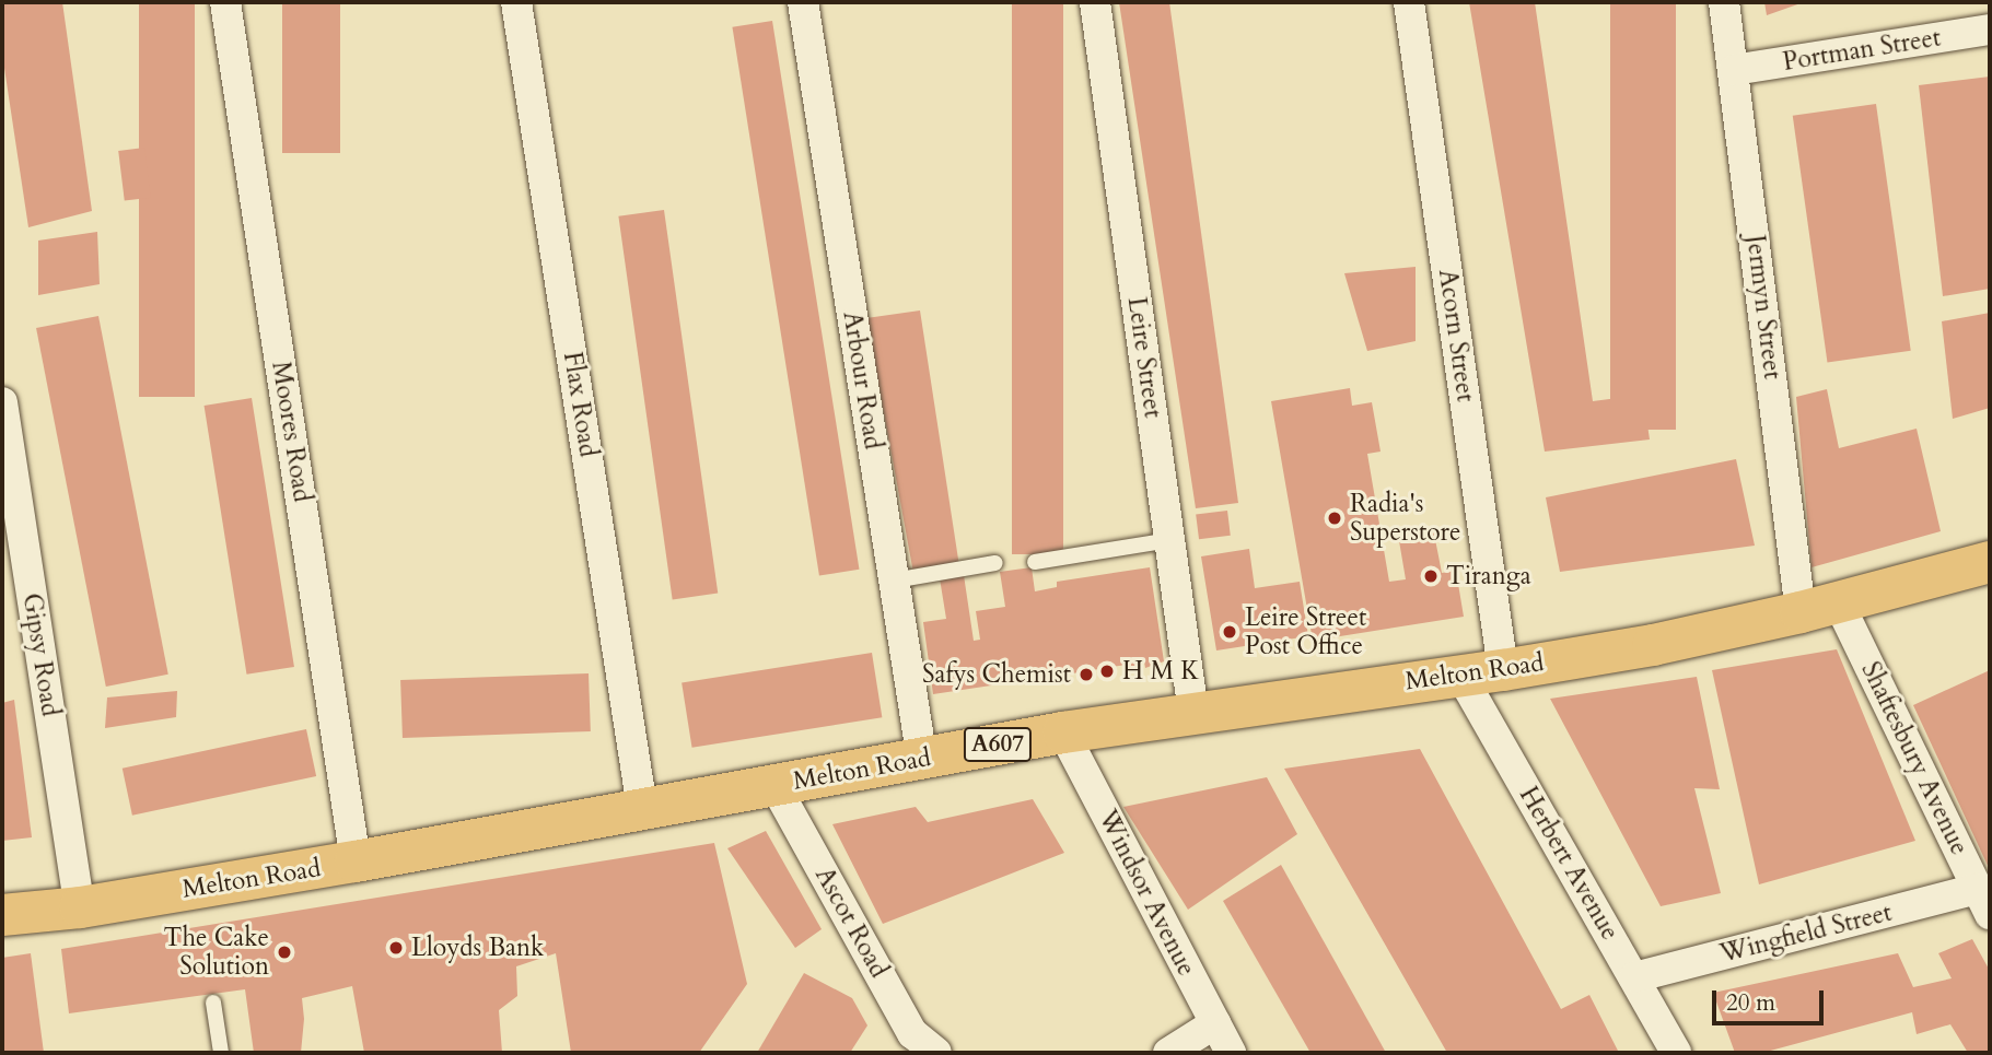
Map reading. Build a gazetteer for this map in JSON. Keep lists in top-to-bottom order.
{
  "streets": {
    "main road": ["Melton Road", "A607"],
    "street": [
      "Portman Street",
      "Jermyn Street",
      "Acorn Street",
      "Leire Street",
      "Arbour Road",
      "Flax Road",
      "Moores Road",
      "Gipsy Road",
      "Shaftesbury Avenue",
      "Herbert Avenue",
      "Windsor Avenue",
      "Ascot Road",
      "Wingfield Street"
    ]
  },
  "crossings": [
    ["Portman Street", "Jermyn Street"],
    ["Jermyn Street", "Melton Road"],
    ["Jermyn Street", "Shaftesbury Avenue"],
    ["Acorn Street", "Melton Road"],
    ["Leire Street", "Melton Road"],
    ["Arbour Road", "Melton Road"],
    ["Flax Road", "Melton Road"],
    ["Moores Road", "Melton Road"],
    ["Gipsy Road", "Melton Road"],
    ["Melton Road", "Shaftesbury Avenue"],
    ["Melton Road", "Herbert Avenue"],
    ["Melton Road", "Windsor Avenue"],
    ["Melton Road", "Ascot Road"],
    ["Shaftesbury Avenue", "Wingfield Street"],
    ["Herbert Avenue", "Wingfield Street"]
  ],
  "places": [
    "Radia's Superstore",
    "Tiranga",
    "Leire Street Post Office",
    "H M K",
    "Safys Chemist",
    "Lloyds Bank",
    "The Cake Solution"
  ],
  "scale_bar": "20 m"
}
